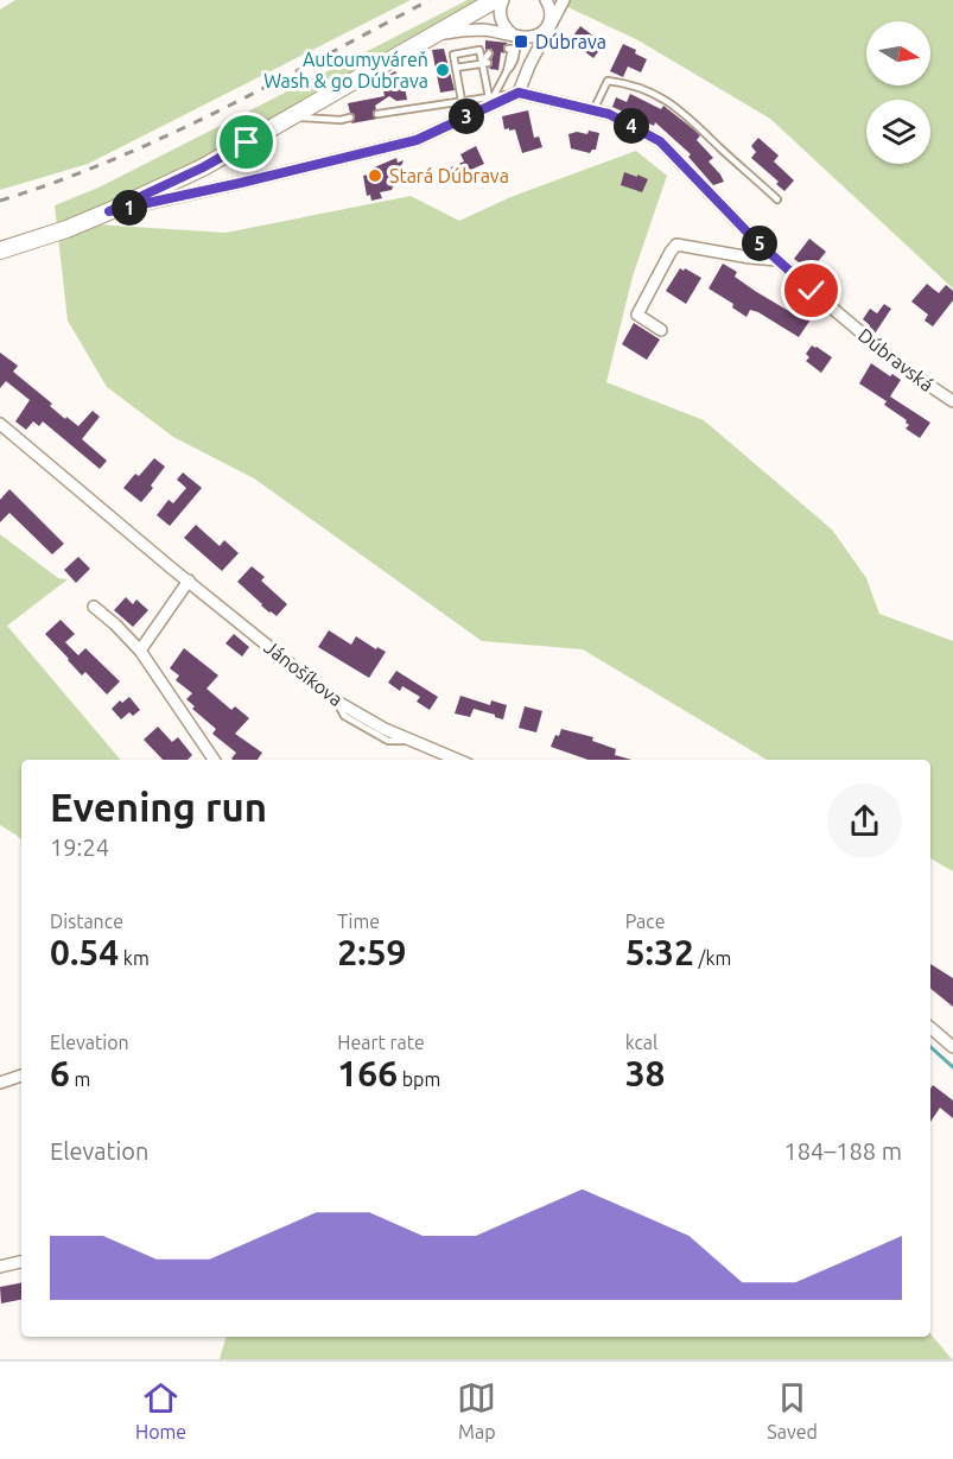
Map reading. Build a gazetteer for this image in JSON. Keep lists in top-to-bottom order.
{
  "streets": {
    "street": ["Dúbravská", "Jánošíkova"]
  },
  "places": {
    "transit": ["Dúbrava"],
    "other": ["Autoumyváreň Wash & go Dúbrava", "Stará Dúbrava"]
  },
  "north": "right",
  "page": {
    "pins": [
      "3",
      "4",
      "1",
      "5"
    ],
    "heading": ["Evening run", "19:24"],
    "stats": [
      ["Distance", "0.54 km"],
      ["Time", "2:59"],
      ["Pace", "5:32 /km"],
      ["Elevation", "6 m"],
      ["Heart rate", "166 bpm"],
      ["kcal", "38"]
    ],
    "chart": ["Elevation", "184–188 m"],
    "tabs": ["Home", "Map", "Saved"]
  }
}
